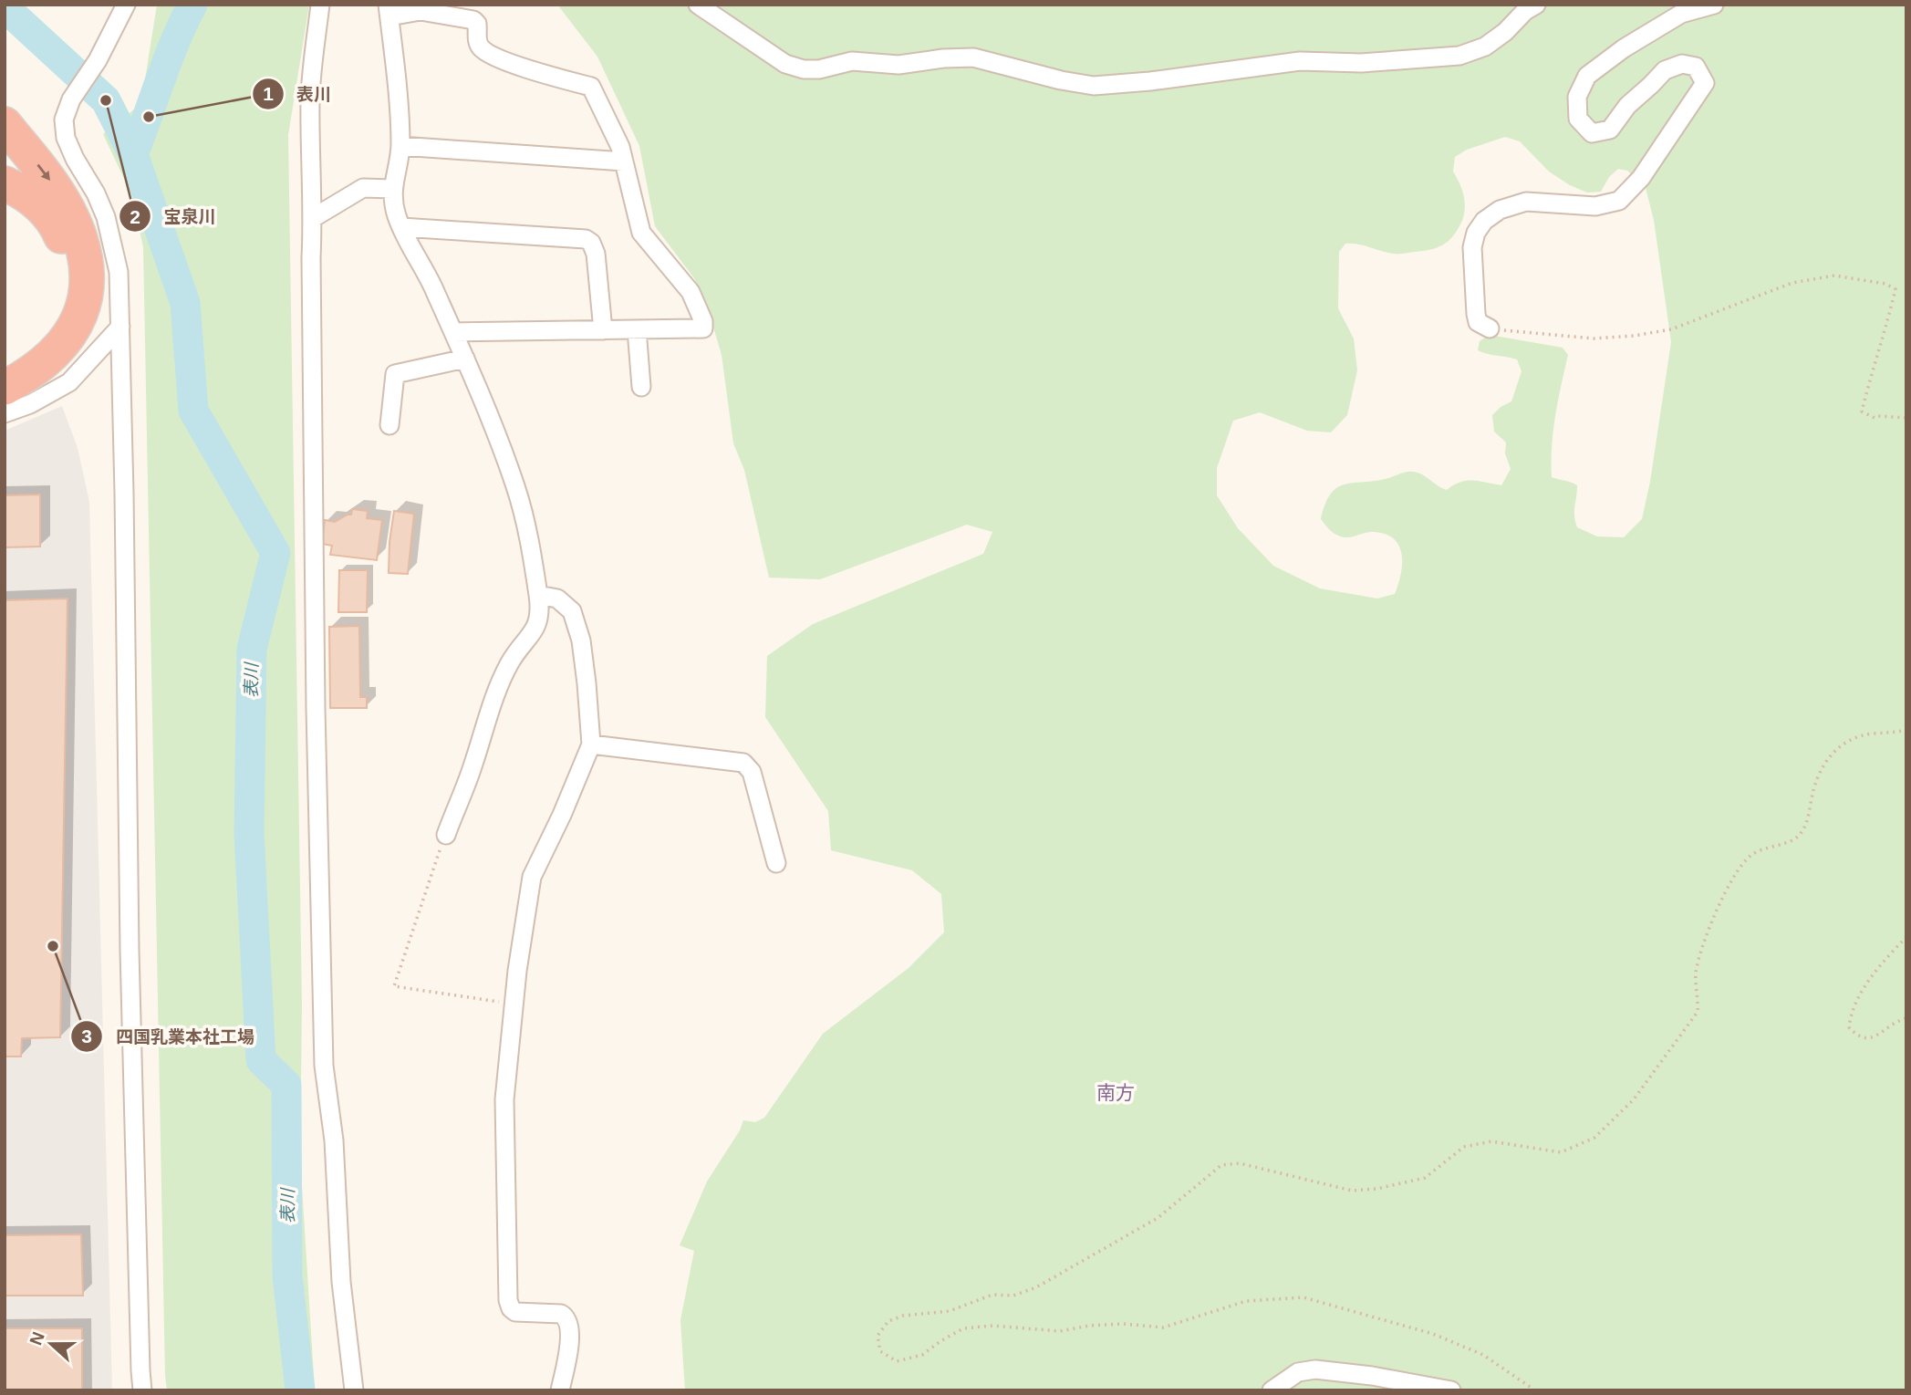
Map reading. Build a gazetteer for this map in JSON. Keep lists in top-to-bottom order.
{
  "districts": ["南方"],
  "water": ["表川"],
  "places": ["宝泉川", "表川", "四国乳業本社工場"],
  "north": "left"
}
